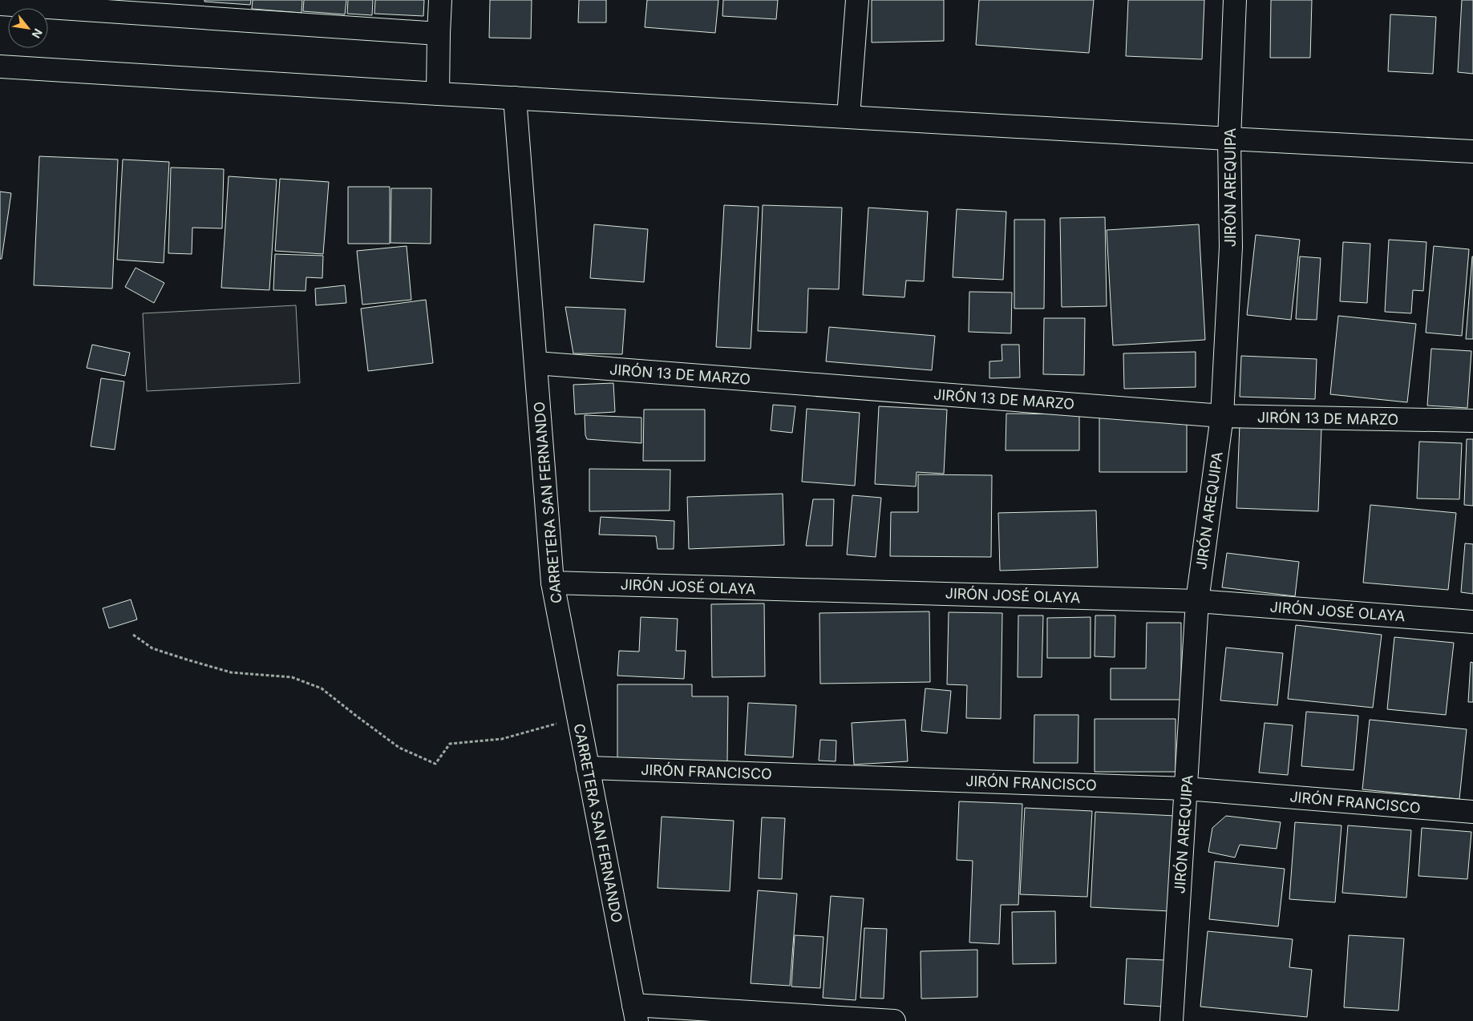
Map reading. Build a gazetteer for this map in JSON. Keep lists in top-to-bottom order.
{
  "streets": {
    "main road": [
      "JIRÓN AREQUIPA",
      "JIRÓN 13 DE MARZO",
      "CARRETERA SAN FERNANDO",
      "JIRÓN JOSÉ OLAYA",
      "JIRÓN FRANCISCO"
    ]
  },
  "crossings": [
    ["JIRÓN AREQUIPA", "JIRÓN 13 DE MARZO"],
    ["JIRÓN AREQUIPA", "JIRÓN JOSÉ OLAYA"],
    ["JIRÓN AREQUIPA", "JIRÓN FRANCISCO"],
    ["JIRÓN 13 DE MARZO", "CARRETERA SAN FERNANDO"],
    ["CARRETERA SAN FERNANDO", "JIRÓN JOSÉ OLAYA"],
    ["CARRETERA SAN FERNANDO", "JIRÓN FRANCISCO"]
  ],
  "north": "bottom right"
}
